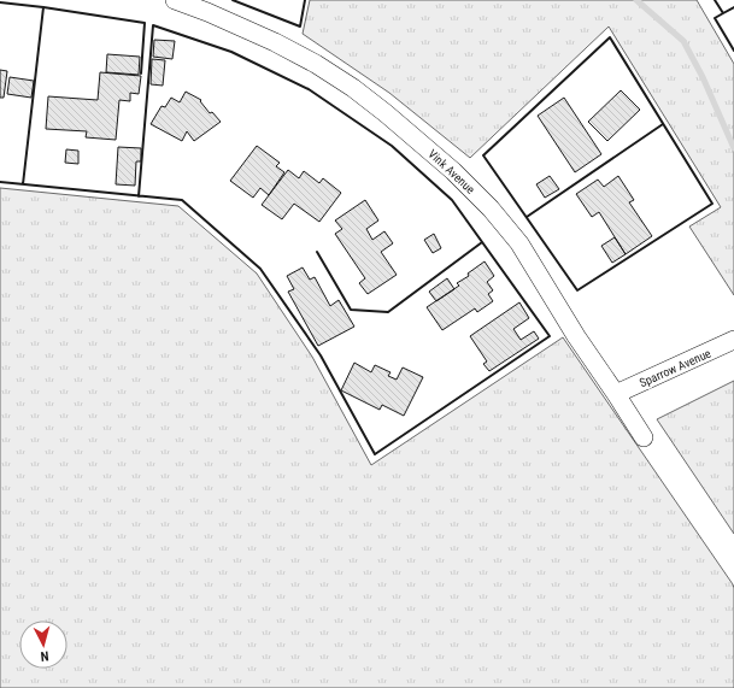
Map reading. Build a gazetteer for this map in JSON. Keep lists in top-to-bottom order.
{
  "streets": {
    "street": ["Vink Avenue", "Sparrow Avenue"]
  },
  "crossings": [
    ["Vink Avenue", "Sparrow Avenue"]
  ],
  "north": "bottom"
}
